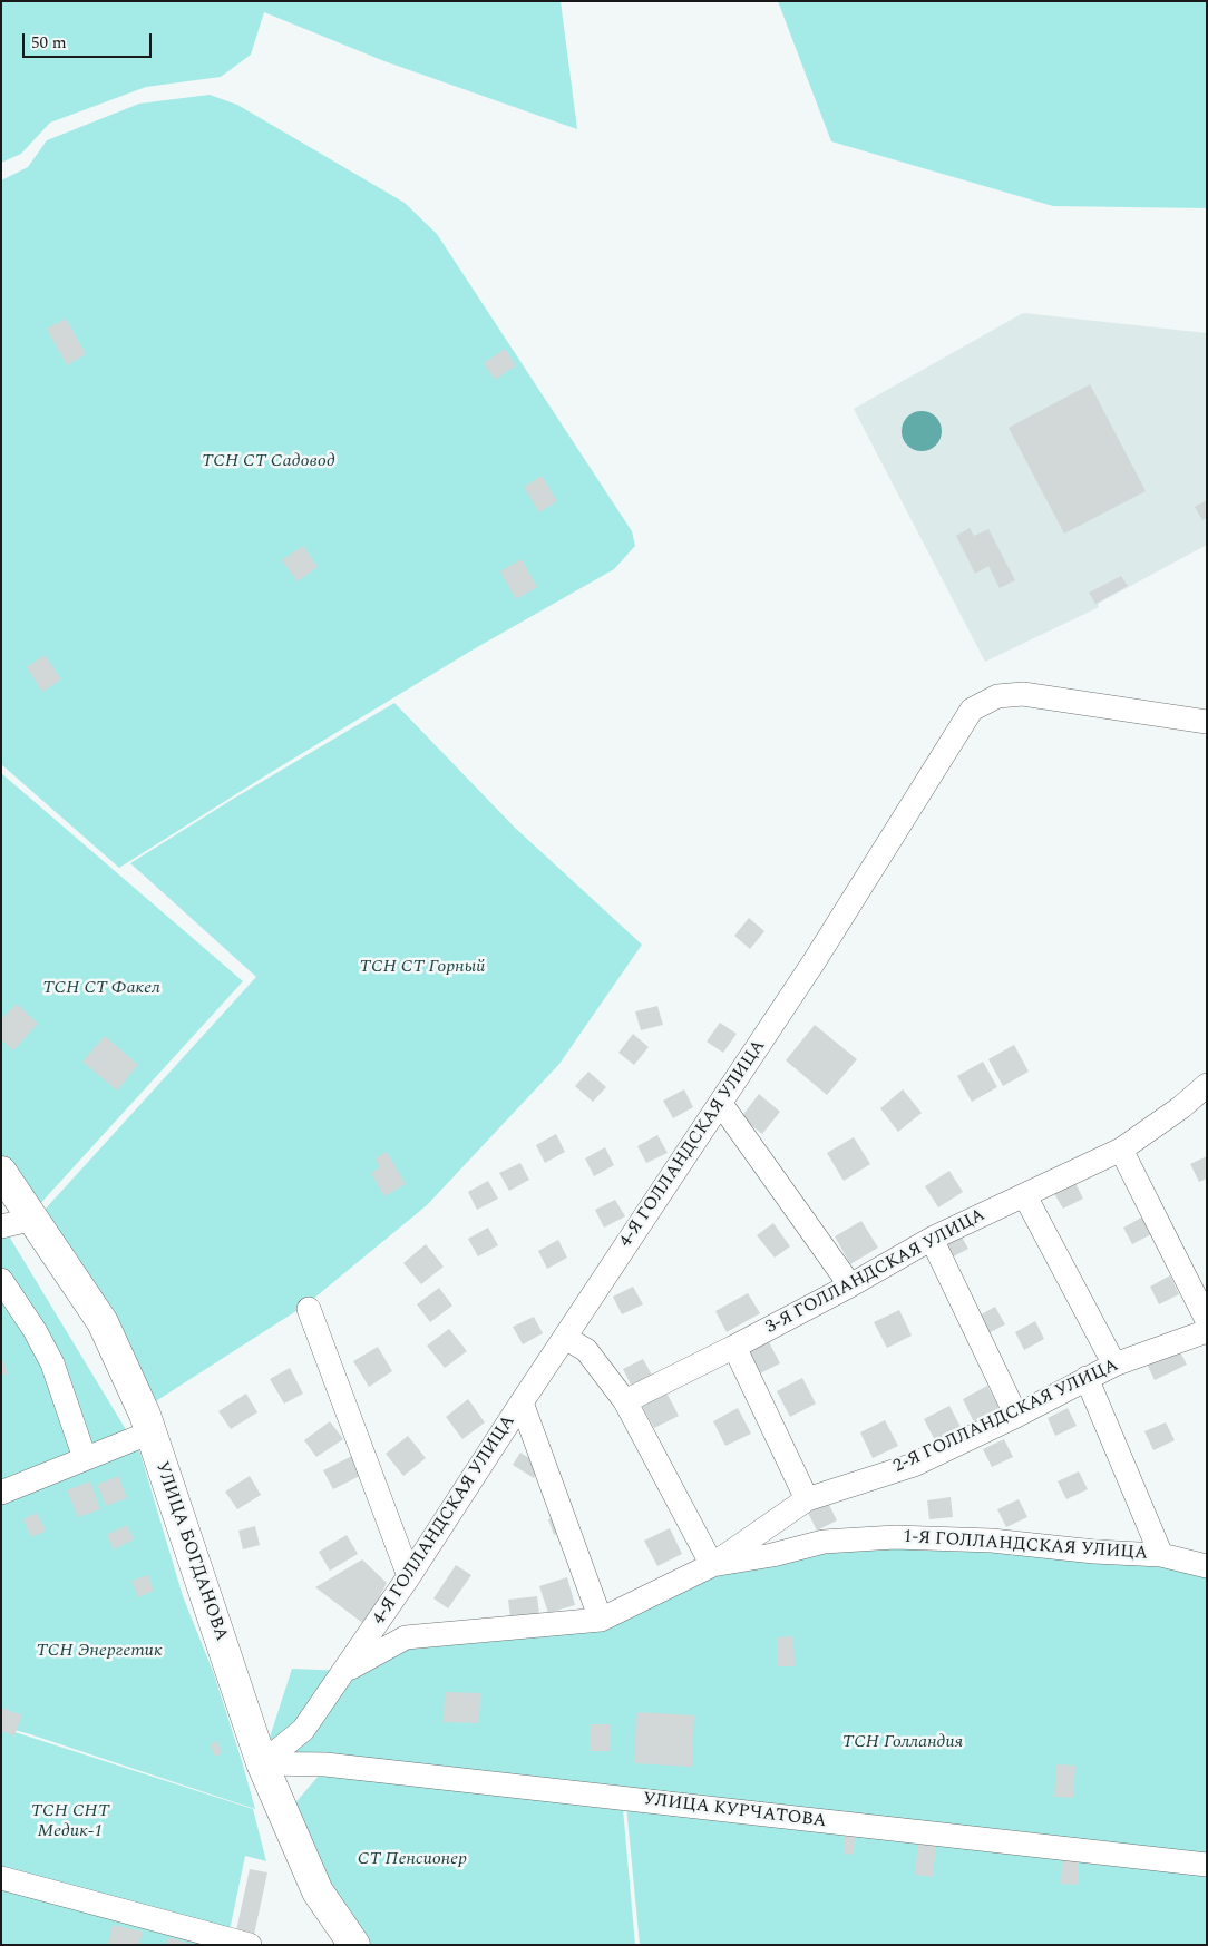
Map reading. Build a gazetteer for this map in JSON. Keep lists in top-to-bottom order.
{
  "streets": {
    "main road": ["УЛИЦА БОГДАНОВА"],
    "street": [
      "4-Я ГОЛЛАНДСКАЯ УЛИЦА",
      "3-Я ГОЛЛАНДСКАЯ УЛИЦА",
      "2-Я ГОЛЛАНДСКАЯ УЛИЦА",
      "1-Я ГОЛЛАНДСКАЯ УЛИЦА",
      "УЛИЦА КУРЧАТОВА"
    ]
  },
  "crossings": [
    ["4-Я ГОЛЛАНДСКАЯ УЛИЦА", "2-Я ГОЛЛАНДСКАЯ УЛИЦА"],
    ["4-Я ГОЛЛАНДСКАЯ УЛИЦА", "УЛИЦА БОГДАНОВА"],
    ["4-Я ГОЛЛАНДСКАЯ УЛИЦА", "УЛИЦА КУРЧАТОВА"],
    ["2-Я ГОЛЛАНДСКАЯ УЛИЦА", "1-Я ГОЛЛАНДСКАЯ УЛИЦА"],
    ["УЛИЦА БОГДАНОВА", "УЛИЦА КУРЧАТОВА"]
  ],
  "parks": [
    "ТСН СТ Садовод",
    "ТСН СТ Горный",
    "ТСН СТ Факел",
    "ТСН Энергетик",
    "ТСН Голландия",
    "ТСН СНТ Медик-1",
    "СТ Пенсионер"
  ],
  "scale_bar": "50 m"
}
